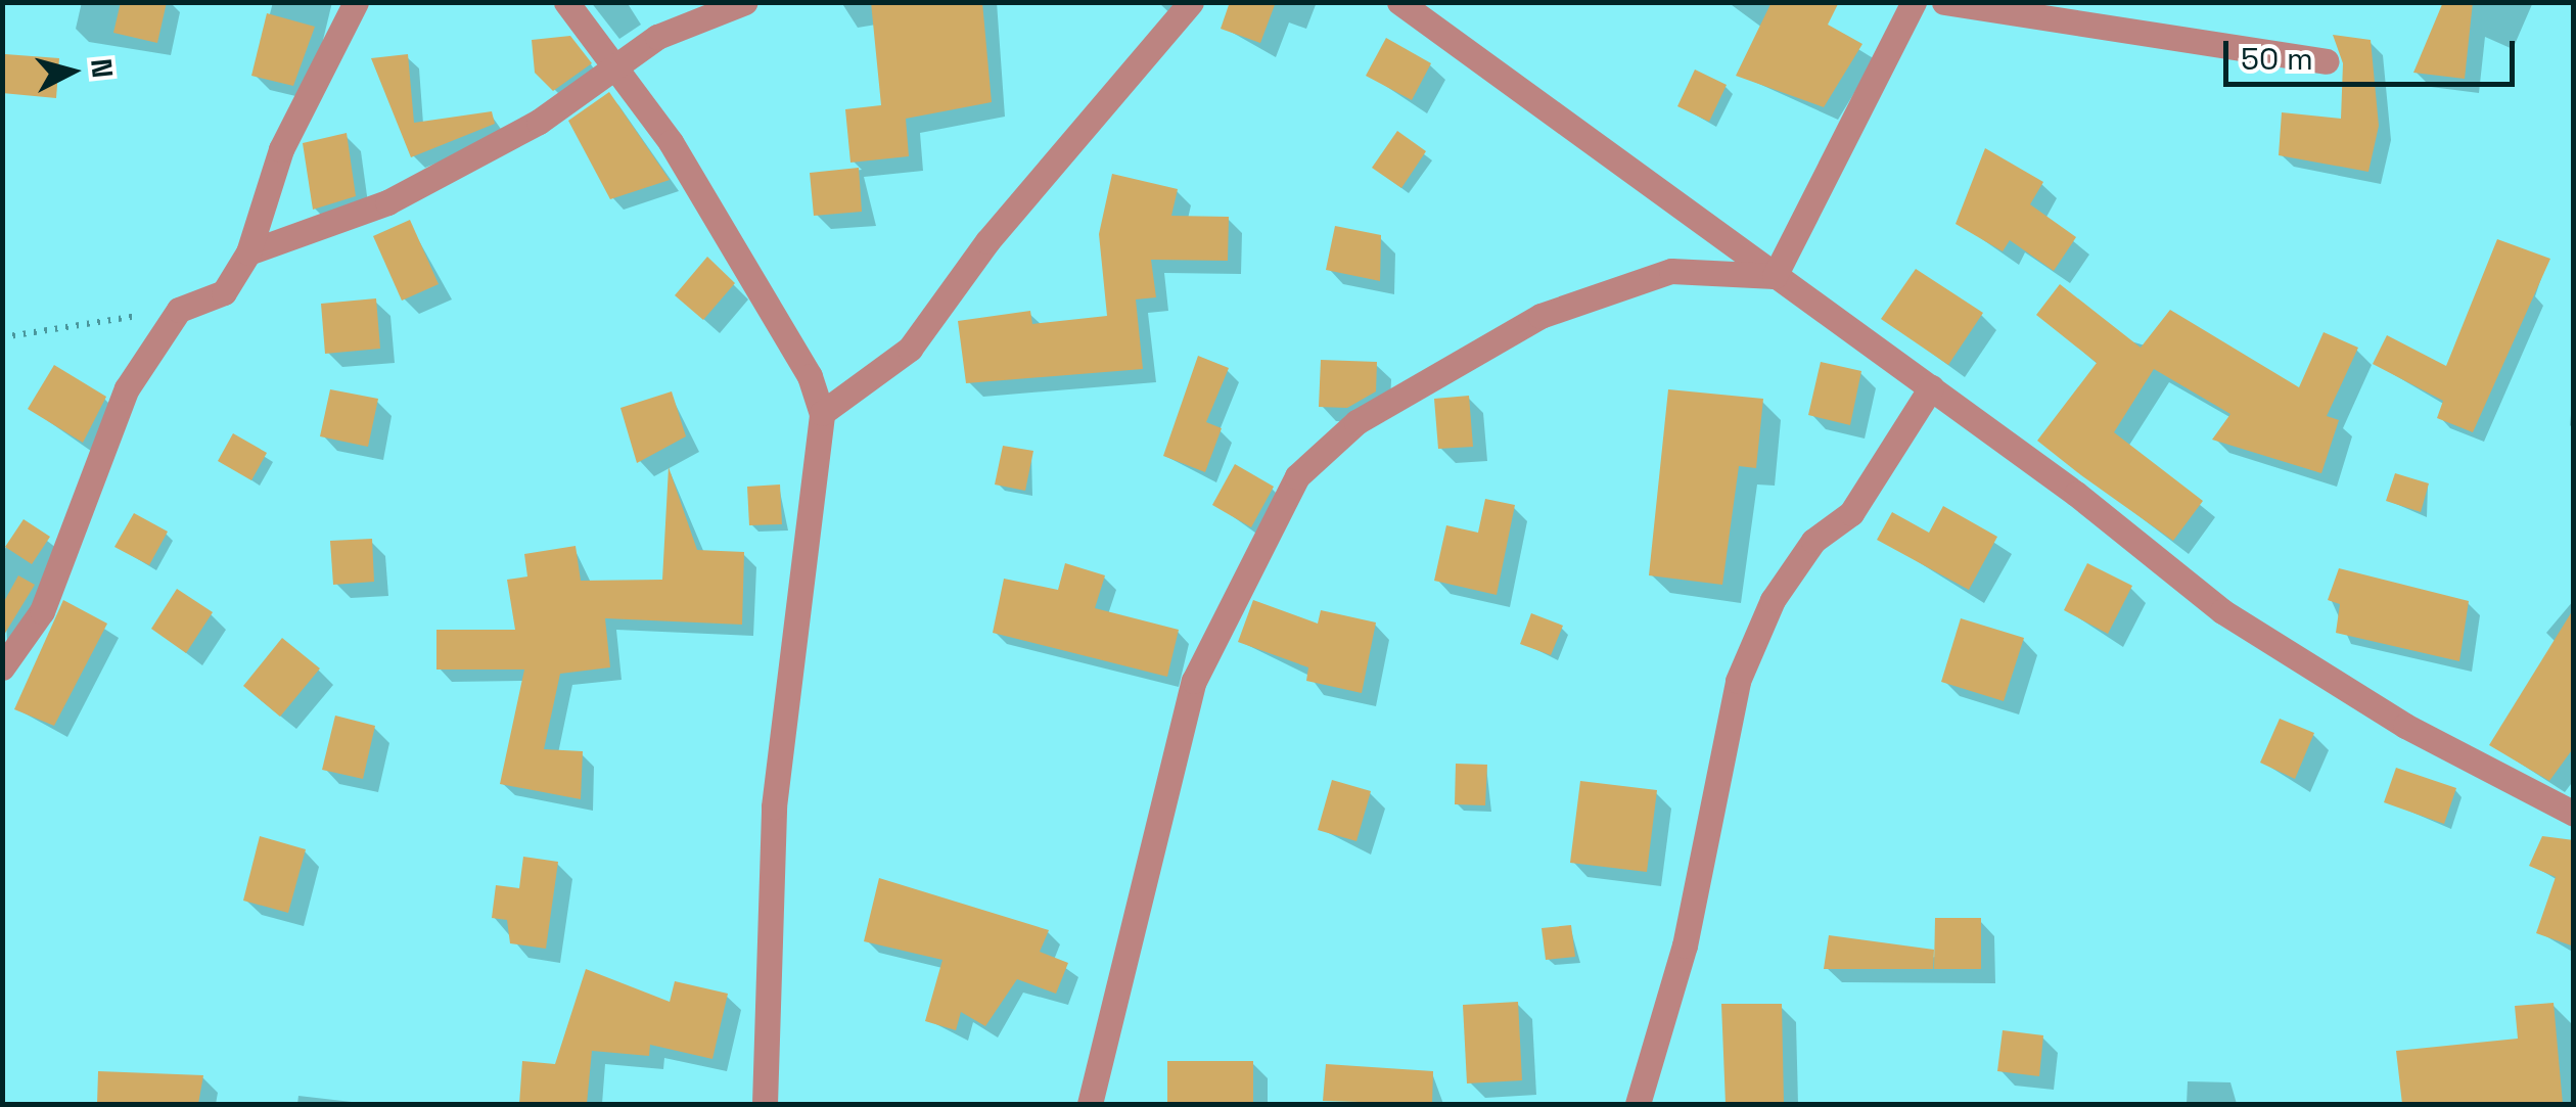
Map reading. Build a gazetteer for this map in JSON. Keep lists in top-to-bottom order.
{
  "scale_bar": "50 m",
  "north": "right"
}
